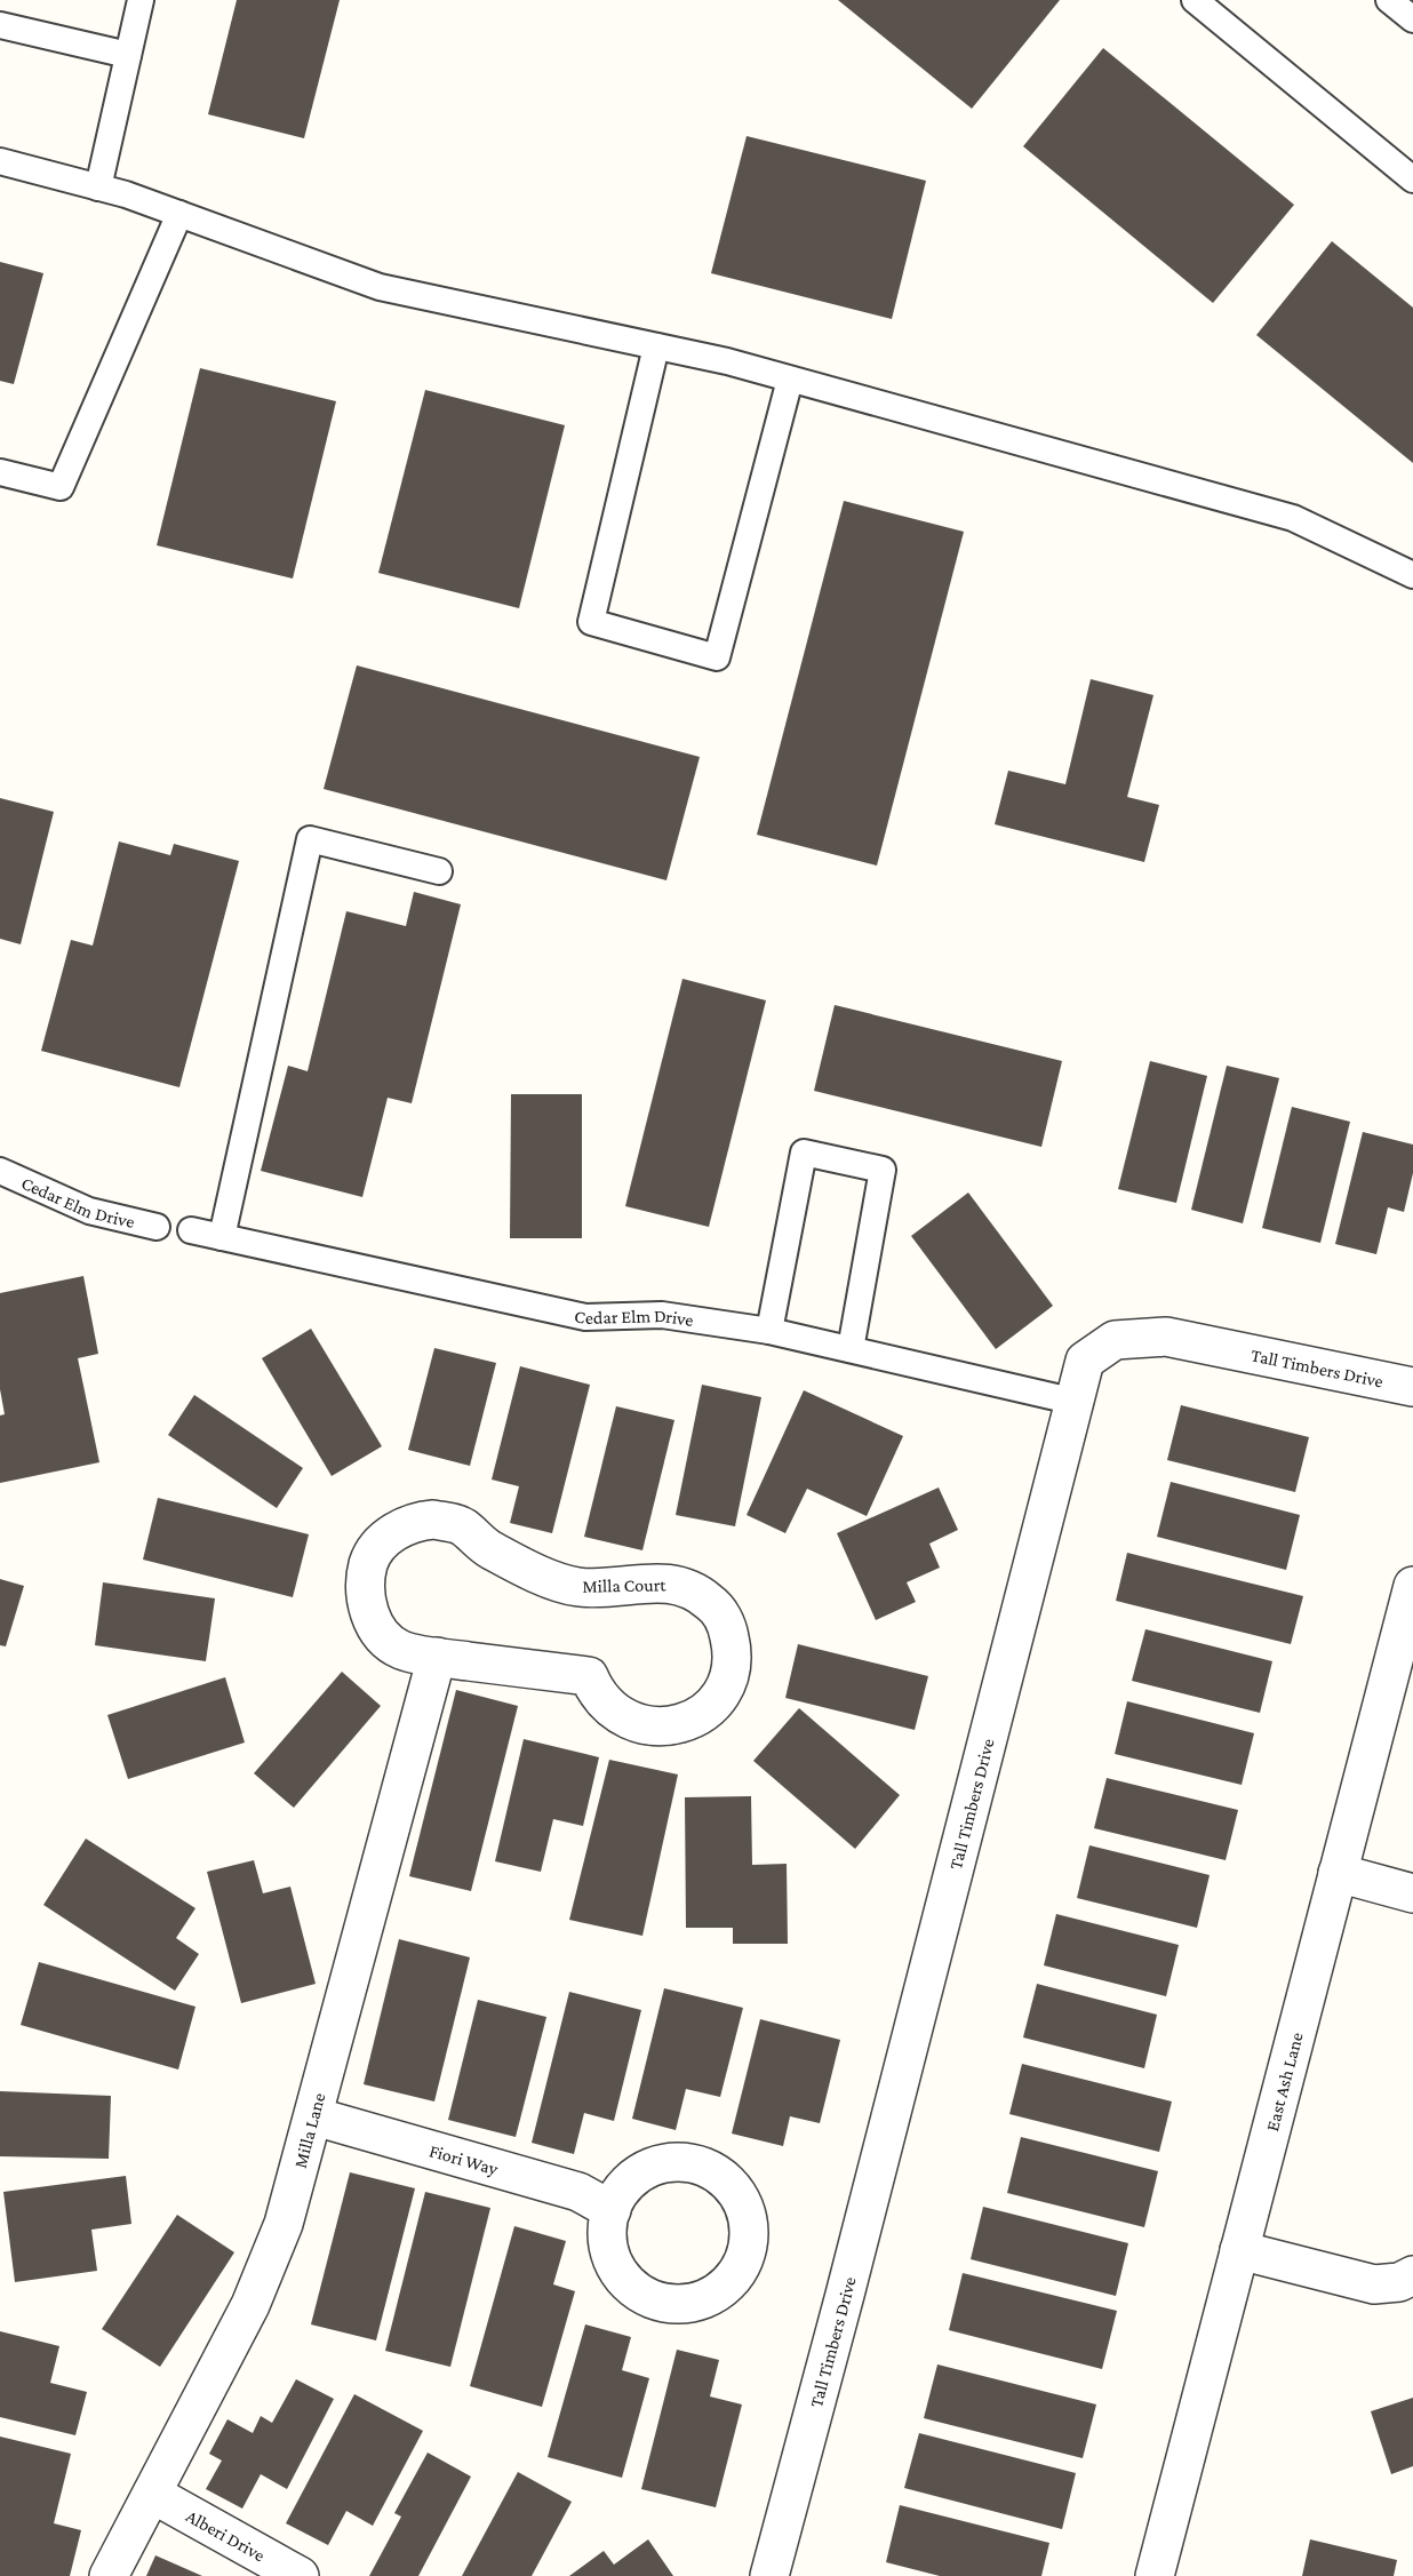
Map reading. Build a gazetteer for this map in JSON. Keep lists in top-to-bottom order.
{
  "streets": {
    "street": [
      "Tall Timbers Drive",
      "Milla Court",
      "East Ash Lane",
      "Milla Lane",
      "Fiori Way",
      "Alberi Drive"
    ],
    "lane": ["Cedar Elm Drive"]
  },
  "crossings": [
    ["Cedar Elm Drive", "Tall Timbers Drive"],
    ["Milla Court", "Milla Lane"],
    ["Milla Lane", "Fiori Way"],
    ["Milla Lane", "Alberi Drive"]
  ]
}
